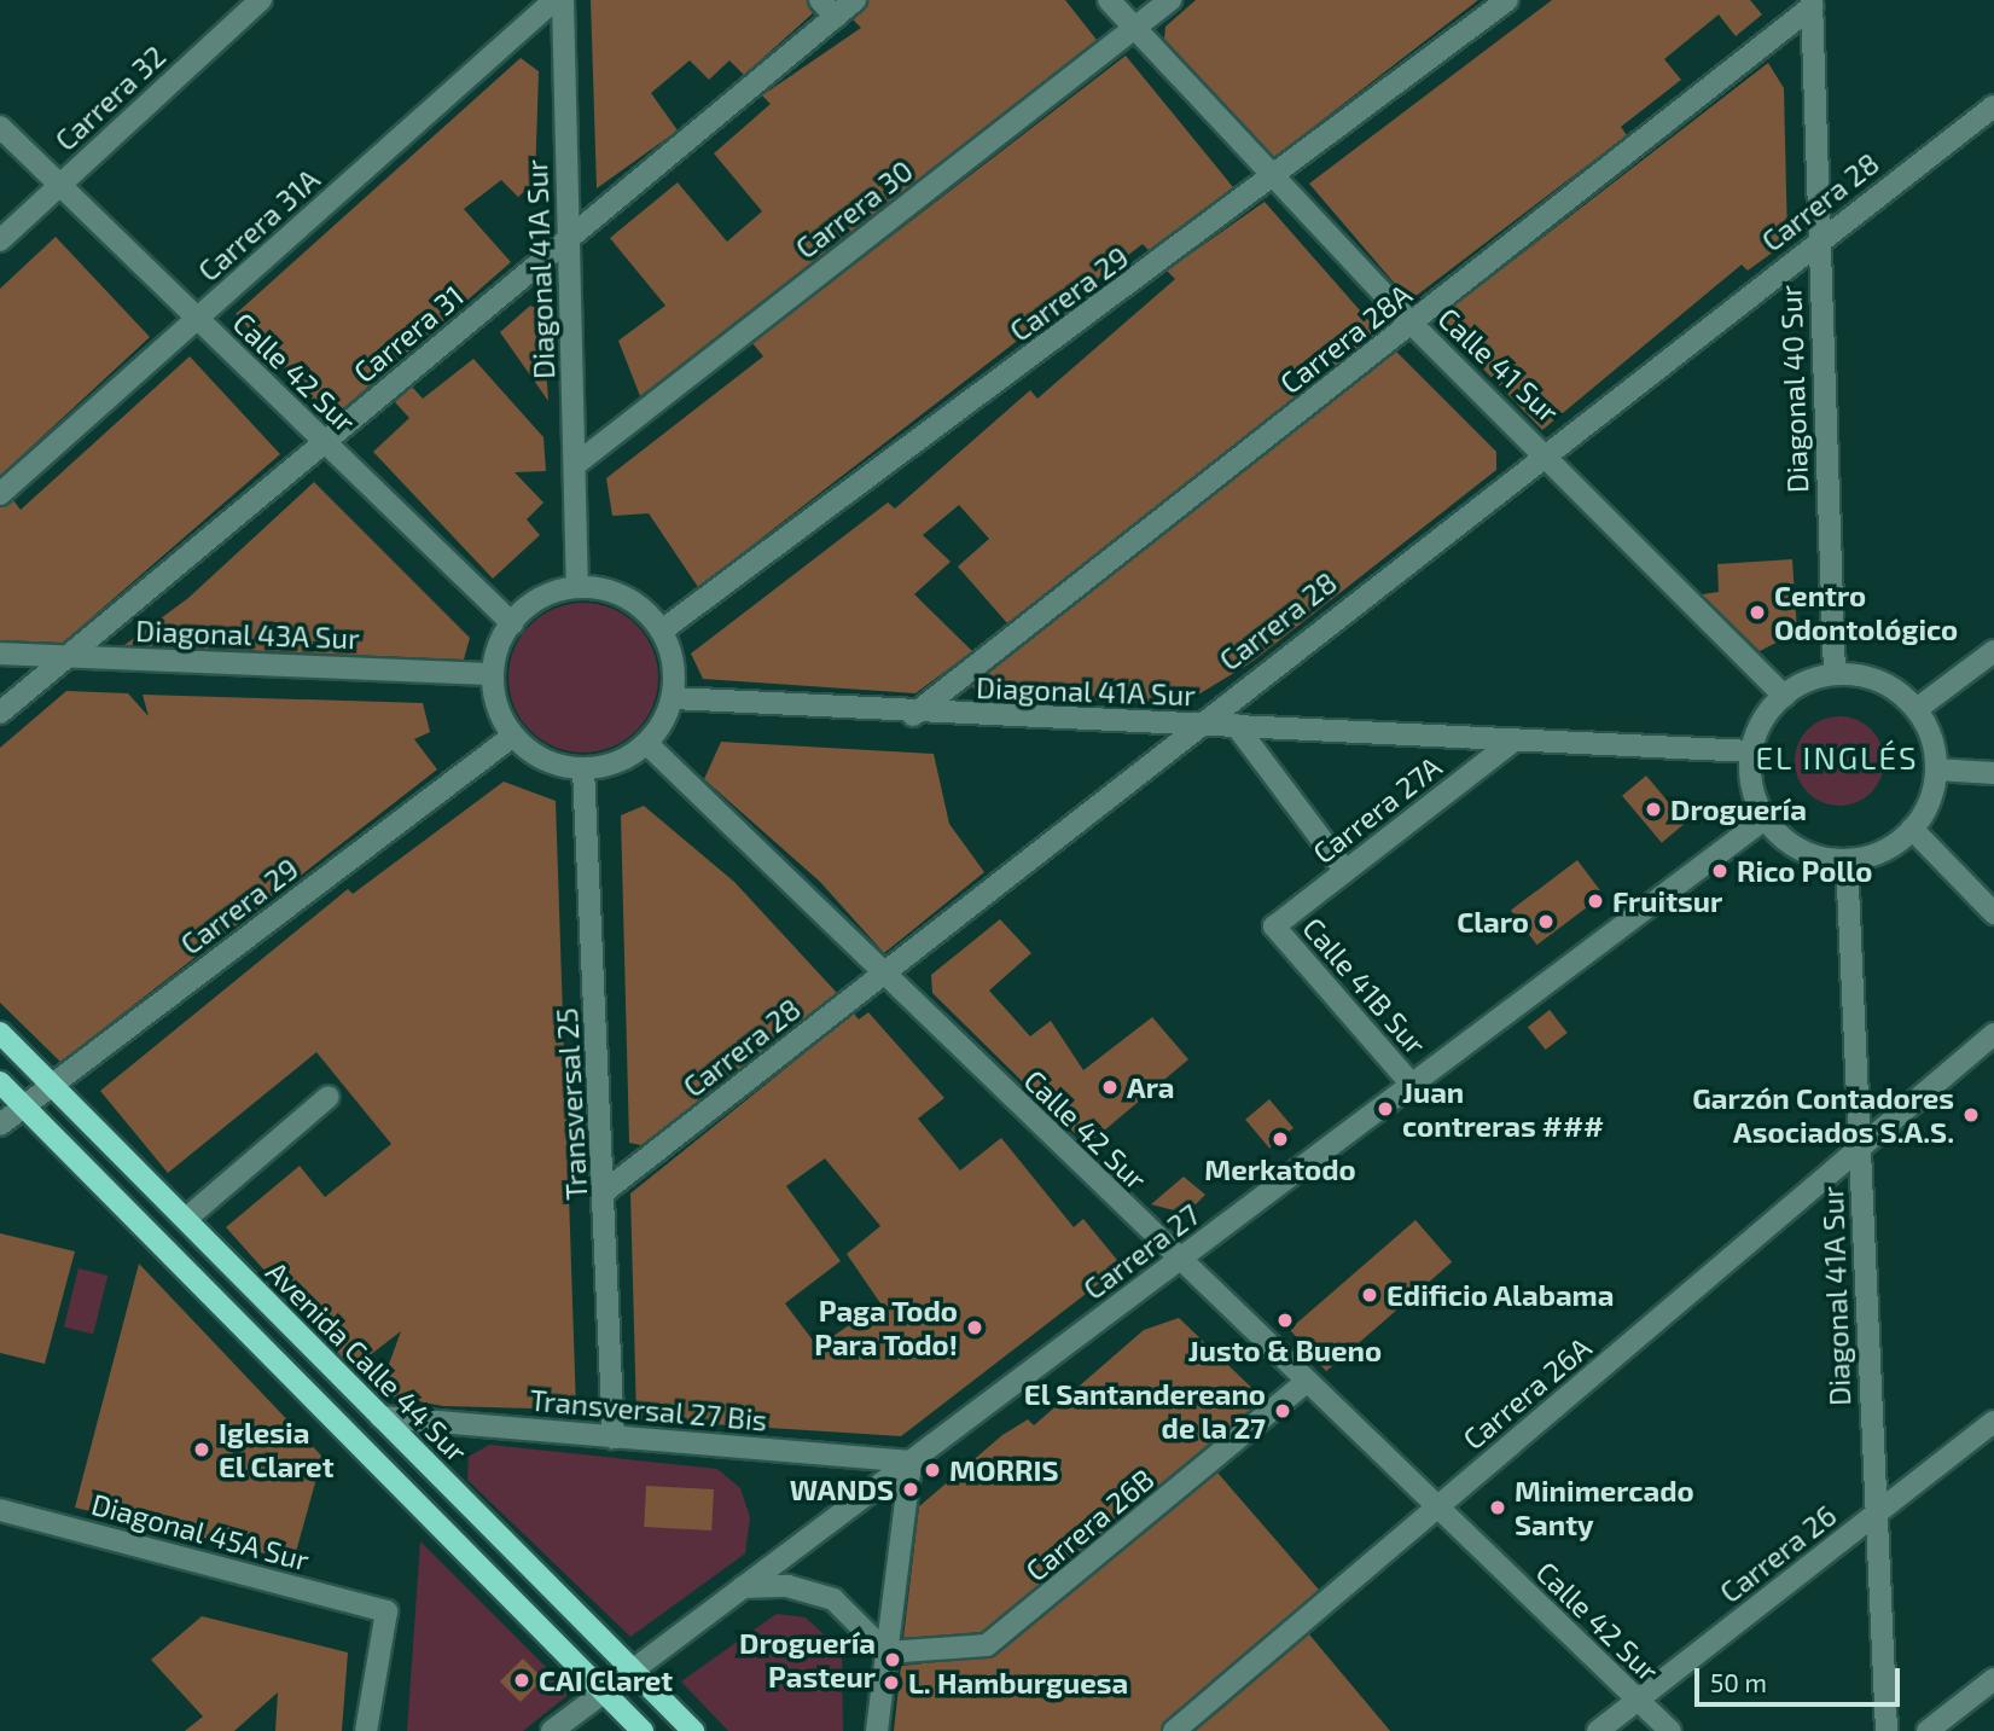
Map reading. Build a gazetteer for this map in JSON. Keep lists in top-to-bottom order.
{
  "streets": {
    "main road": ["Avenida Calle 44 Sur"],
    "street": [
      "Carrera 32",
      "Carrera 28",
      "Carrera 30",
      "Carrera 31A",
      "Diagonal 41A Sur",
      "Carrera 29",
      "Carrera 31",
      "Carrera 28A",
      "Calle 41 Sur",
      "Calle 42 Sur",
      "Diagonal 40 Sur",
      "Diagonal 43A Sur",
      "Carrera 27A",
      "Calle 41B Sur",
      "Transversal 25",
      "Carrera 27",
      "Carrera 26A",
      "Transversal 27 Bis",
      "Carrera 26B",
      "Diagonal 45A Sur",
      "Carrera 26"
    ]
  },
  "crossings": [
    ["Carrera 32", "Calle 42 Sur"],
    ["Carrera 28", "Diagonal 41A Sur"],
    ["Carrera 28", "Calle 41 Sur"],
    ["Carrera 28", "Calle 42 Sur"],
    ["Carrera 28", "Diagonal 40 Sur"],
    ["Carrera 28", "Transversal 25"],
    ["Carrera 30", "Diagonal 41A Sur"],
    ["Carrera 30", "Calle 41 Sur"],
    ["Carrera 31A", "Calle 42 Sur"],
    ["Diagonal 41A Sur", "Carrera 29"],
    ["Diagonal 41A Sur", "Carrera 31"],
    ["Diagonal 41A Sur", "Carrera 28A"],
    ["Diagonal 41A Sur", "Calle 41 Sur"],
    ["Diagonal 41A Sur", "Calle 42 Sur"],
    ["Diagonal 41A Sur", "Diagonal 40 Sur"],
    ["Diagonal 41A Sur", "Diagonal 43A Sur"],
    ["Diagonal 41A Sur", "Carrera 27A"],
    ["Diagonal 41A Sur", "Transversal 25"],
    ["Diagonal 41A Sur", "Carrera 27"],
    ["Diagonal 41A Sur", "Carrera 26A"],
    ["Diagonal 41A Sur", "Carrera 26"],
    ["Carrera 29", "Calle 41 Sur"],
    ["Carrera 29", "Calle 42 Sur"],
    ["Carrera 29", "Diagonal 43A Sur"],
    ["Carrera 29", "Transversal 25"],
    ["Carrera 29", "Avenida Calle 44 Sur"],
    ["Carrera 31", "Calle 42 Sur"],
    ["Carrera 31", "Diagonal 43A Sur"],
    ["Carrera 28A", "Calle 41 Sur"],
    ["Carrera 28A", "Diagonal 40 Sur"],
    ["Calle 41 Sur", "Diagonal 40 Sur"],
    ["Calle 41 Sur", "Carrera 27"],
    ["Calle 42 Sur", "Diagonal 43A Sur"],
    ["Calle 42 Sur", "Transversal 25"],
    ["Calle 42 Sur", "Carrera 27"],
    ["Calle 42 Sur", "Carrera 26A"],
    ["Calle 42 Sur", "Carrera 26B"],
    ["Calle 42 Sur", "Carrera 26"],
    ["Diagonal 40 Sur", "Carrera 27"],
    ["Diagonal 43A Sur", "Transversal 25"],
    ["Carrera 27A", "Calle 41B Sur"],
    ["Calle 41B Sur", "Carrera 27"],
    ["Transversal 25", "Transversal 27 Bis"],
    ["Carrera 27", "Avenida Calle 44 Sur"],
    ["Carrera 27", "Transversal 27 Bis"],
    ["Avenida Calle 44 Sur", "Transversal 27 Bis"]
  ],
  "districts": ["EL INGLÉS"],
  "places": [
    "Centro Odontológico",
    "Droguería",
    "Rico Pollo",
    "Fruitsur",
    "Claro",
    "Ara",
    "Juan contreras ###",
    "Garzón Contadores Asociados S.A.S.",
    "Merkatodo",
    "Edificio Alabama",
    "Justo & Bueno",
    "Paga Todo Para Todo!",
    "El Santandereano de la 27",
    "Iglesia El Claret",
    "MORRIS",
    "WANDS",
    "Minimercado Santy",
    "Droguería Pasteur",
    "CAI Claret",
    "L. Hamburguesa"
  ],
  "scale_bar": "50 m"
}
